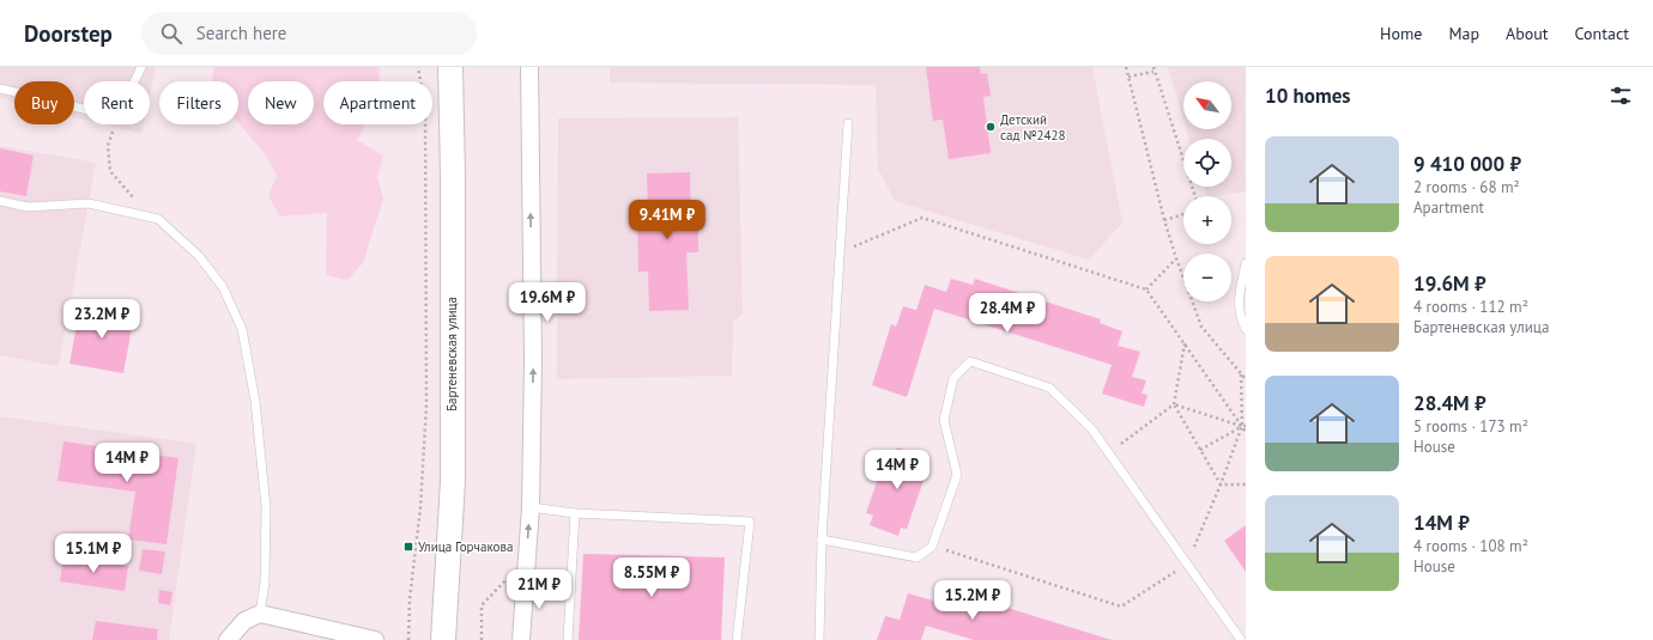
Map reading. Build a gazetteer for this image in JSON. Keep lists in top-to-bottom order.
{
  "streets": {
    "main road": ["Бартеневская улица"]
  },
  "places": {
    "other": ["Детский сад №2428"],
    "transit": ["Улица Горчакова"]
  },
  "north": "top left",
  "page": {
    "header": "Doorstep",
    "search": "Search here",
    "nav": [
      "Home",
      "Map",
      "About",
      "Contact"
    ],
    "heading": "10 homes",
    "map_buttons": ["+", "−"],
    "chip": [
      "Buy",
      "Rent",
      "Filters",
      "New",
      "Apartment"
    ],
    "list": [
      {
        "name": "9 410 000 ₽",
        "note": "2 rooms · 68 m² · Apartment"
      },
      {
        "name": "19.6M ₽",
        "note": "4 rooms · 112 m² · Бартеневская улица"
      },
      {
        "name": "28.4M ₽",
        "note": "5 rooms · 173 m² · House"
      },
      {
        "name": "14M ₽",
        "note": "4 rooms · 108 m² · House"
      }
    ],
    "price": [
      "9.41M ₽",
      "19.6M ₽",
      "28.4M ₽",
      "23.2M ₽",
      "14M ₽",
      "14M ₽",
      "15.1M ₽",
      "8.55M ₽",
      "21M ₽",
      "15.2M ₽"
    ]
  }
}
